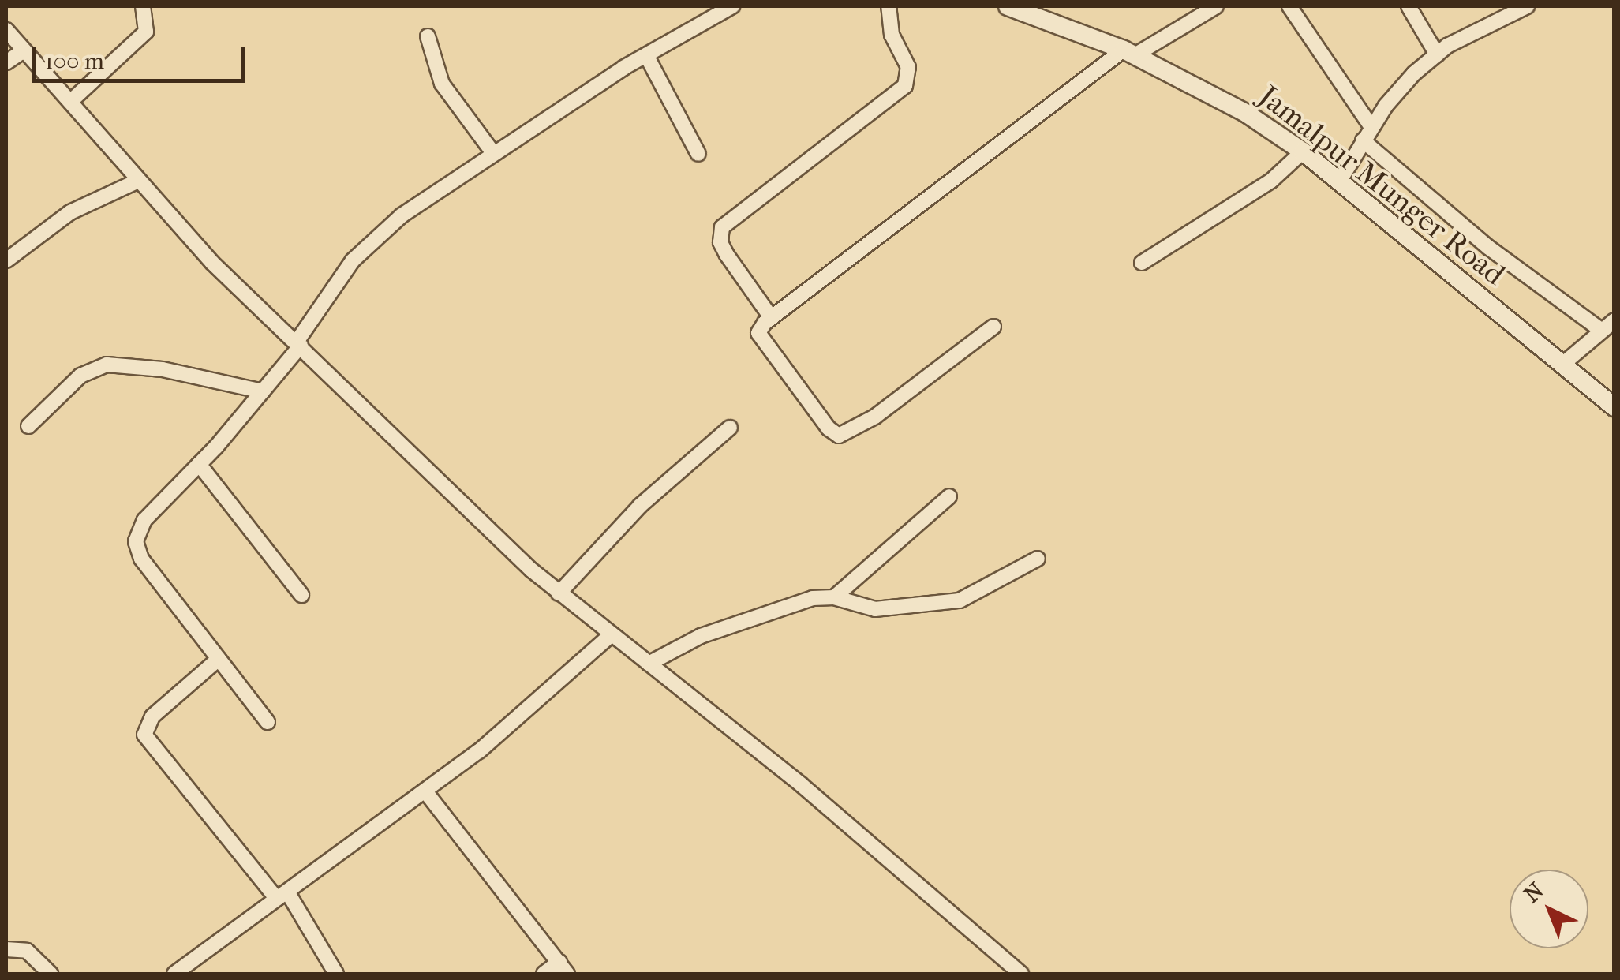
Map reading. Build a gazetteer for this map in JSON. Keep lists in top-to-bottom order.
{
  "streets": {
    "street": ["Jamalpur Munger Road"]
  },
  "scale_bar": "100 m",
  "north": "top left"
}
